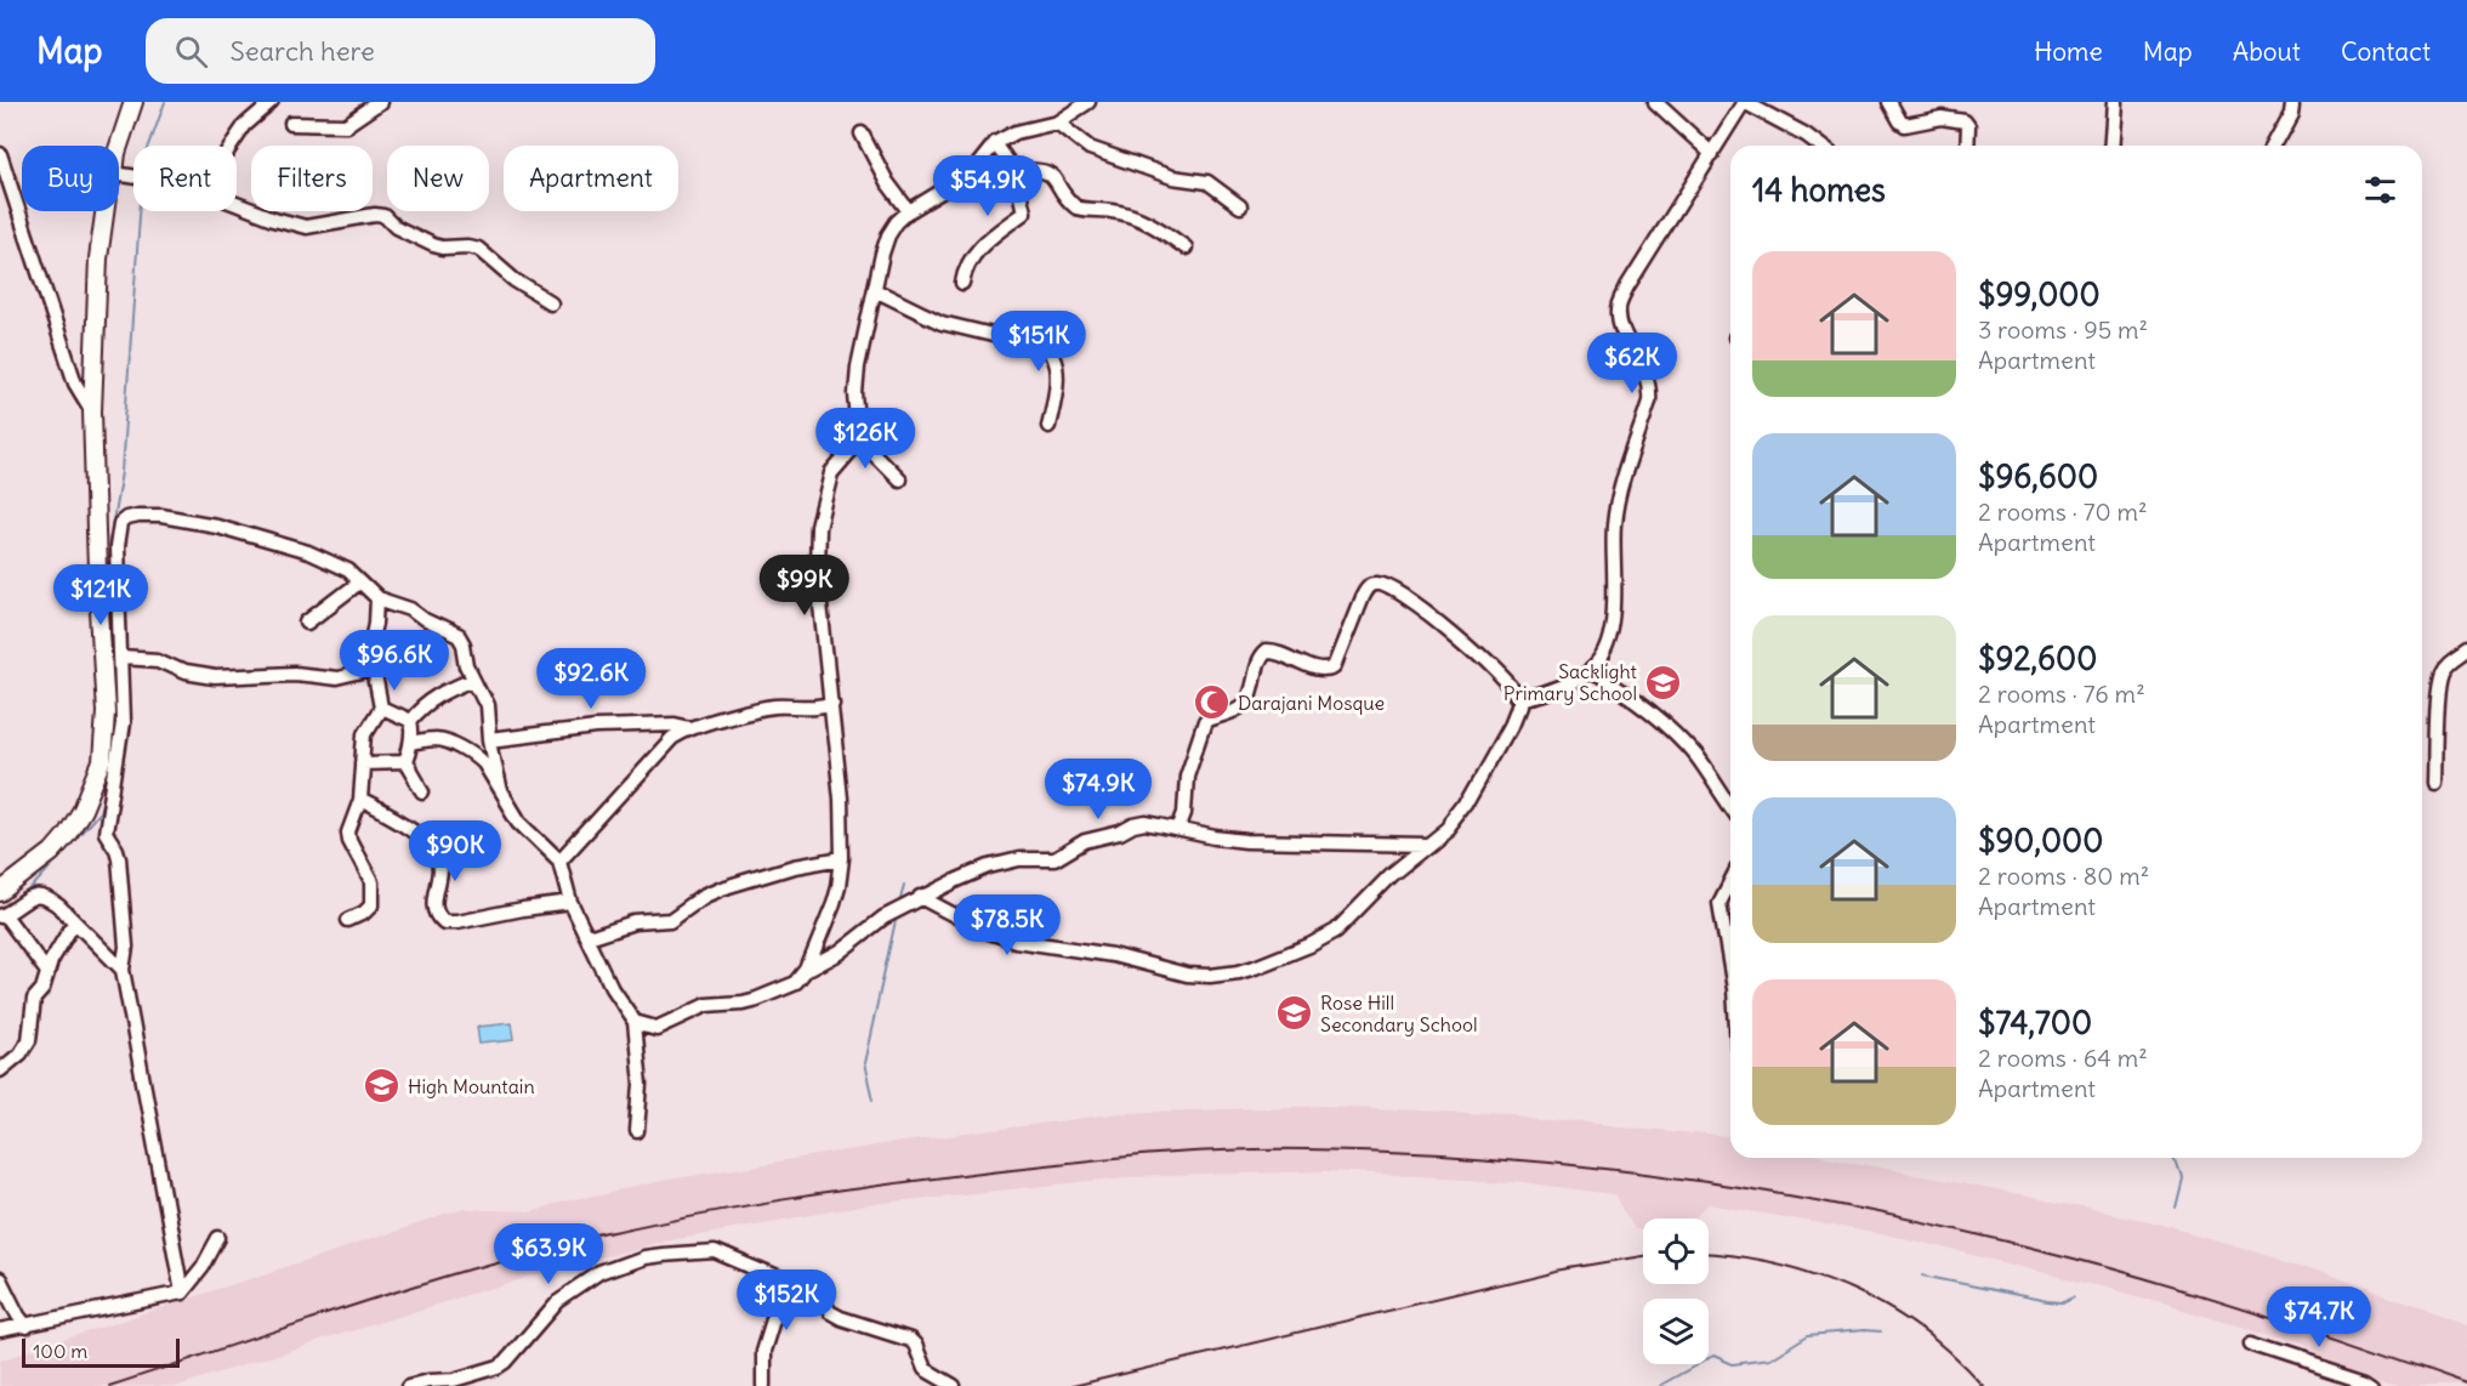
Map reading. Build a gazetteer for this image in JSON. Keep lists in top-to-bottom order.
{
  "places": {
    "school or university": ["Sacklight Primary School", "Rose Hill Secondary School", "High Mountain"],
    "mosque": ["Darajani Mosque"]
  },
  "scale_bar": "100 m",
  "page": {
    "header": "Map",
    "search": "Search here",
    "nav": [
      "Home",
      "Map",
      "About",
      "Contact"
    ],
    "chip": [
      "Buy",
      "Rent",
      "Filters",
      "New",
      "Apartment"
    ],
    "heading": "14 homes",
    "price": [
      "$54.9K",
      "$151K",
      "$62K",
      "$126K",
      "$99K",
      "$121K",
      "$96.6K",
      "$92.6K",
      "$74.9K",
      "$90K",
      "$78.5K",
      "$63.9K",
      "$152K",
      "$74.7K"
    ],
    "list": [
      {
        "name": "$99,000",
        "note": "3 rooms · 95 m² · Apartment"
      },
      {
        "name": "$96,600",
        "note": "2 rooms · 70 m² · Apartment"
      },
      {
        "name": "$92,600",
        "note": "2 rooms · 76 m² · Apartment"
      },
      {
        "name": "$90,000",
        "note": "2 rooms · 80 m² · Apartment"
      },
      {
        "name": "$74,700",
        "note": "2 rooms · 64 m² · Apartment"
      }
    ],
    "scale": "100 m"
  }
}
